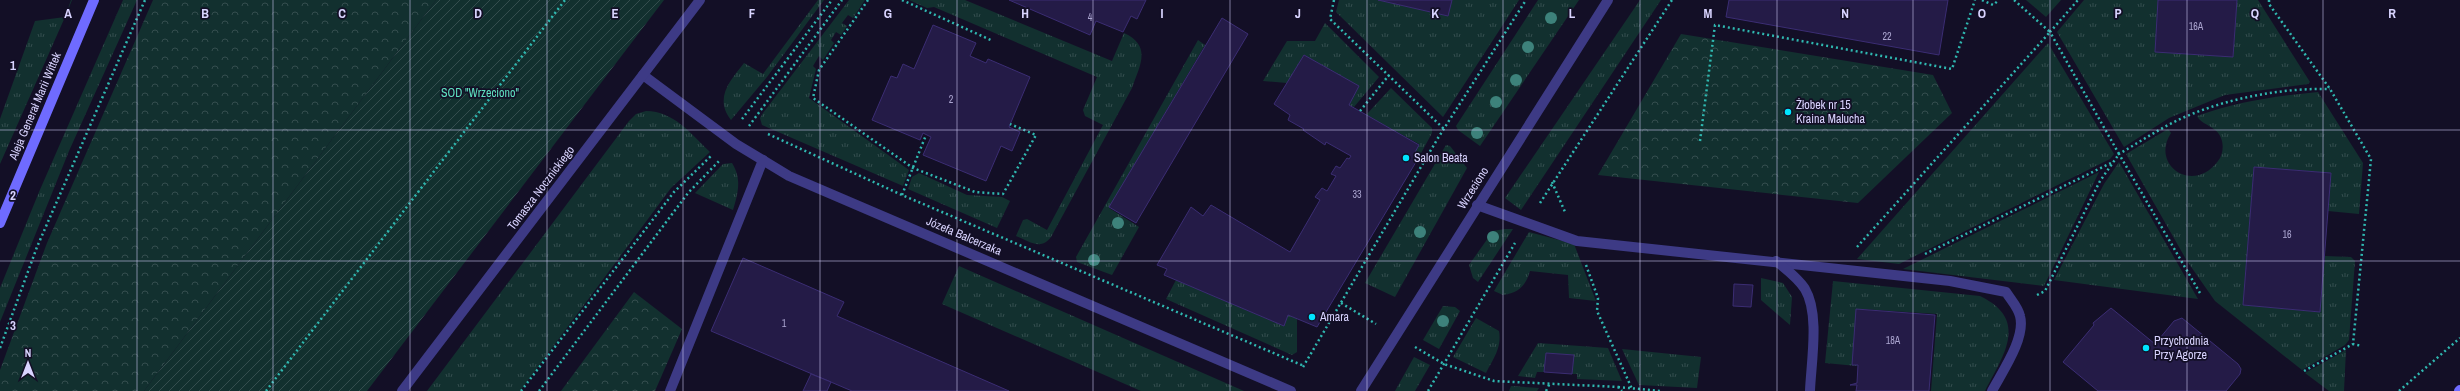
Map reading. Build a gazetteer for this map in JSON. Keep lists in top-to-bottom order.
{
  "streets": {
    "main road": ["Aleja Generał Marii Wittek"],
    "street": ["Tomasza Nocznickiego", "Wrzeciono", "Józefa Balcerzaka"]
  },
  "crossings": [
    ["Tomasza Nocznickiego", "Józefa Balcerzaka"]
  ],
  "parks": ["SOD \"Wrzeciono\""],
  "places": [
    "Żłobek nr 15 Kraina Malucha",
    "Salon Beata",
    "Amara",
    "Przychodnia Przy Agorze"
  ],
  "house_numbers": [
    "4",
    "16A",
    "22",
    "2",
    "33",
    "16",
    "1",
    "18A"
  ],
  "north": "top",
  "grid": {
    "columns": [
      "A",
      "B",
      "C",
      "D",
      "E",
      "F",
      "G",
      "H",
      "I",
      "J",
      "K",
      "L",
      "M",
      "N",
      "O",
      "P",
      "Q",
      "R"
    ],
    "rows": ["1", "2", "3"]
  }
}
